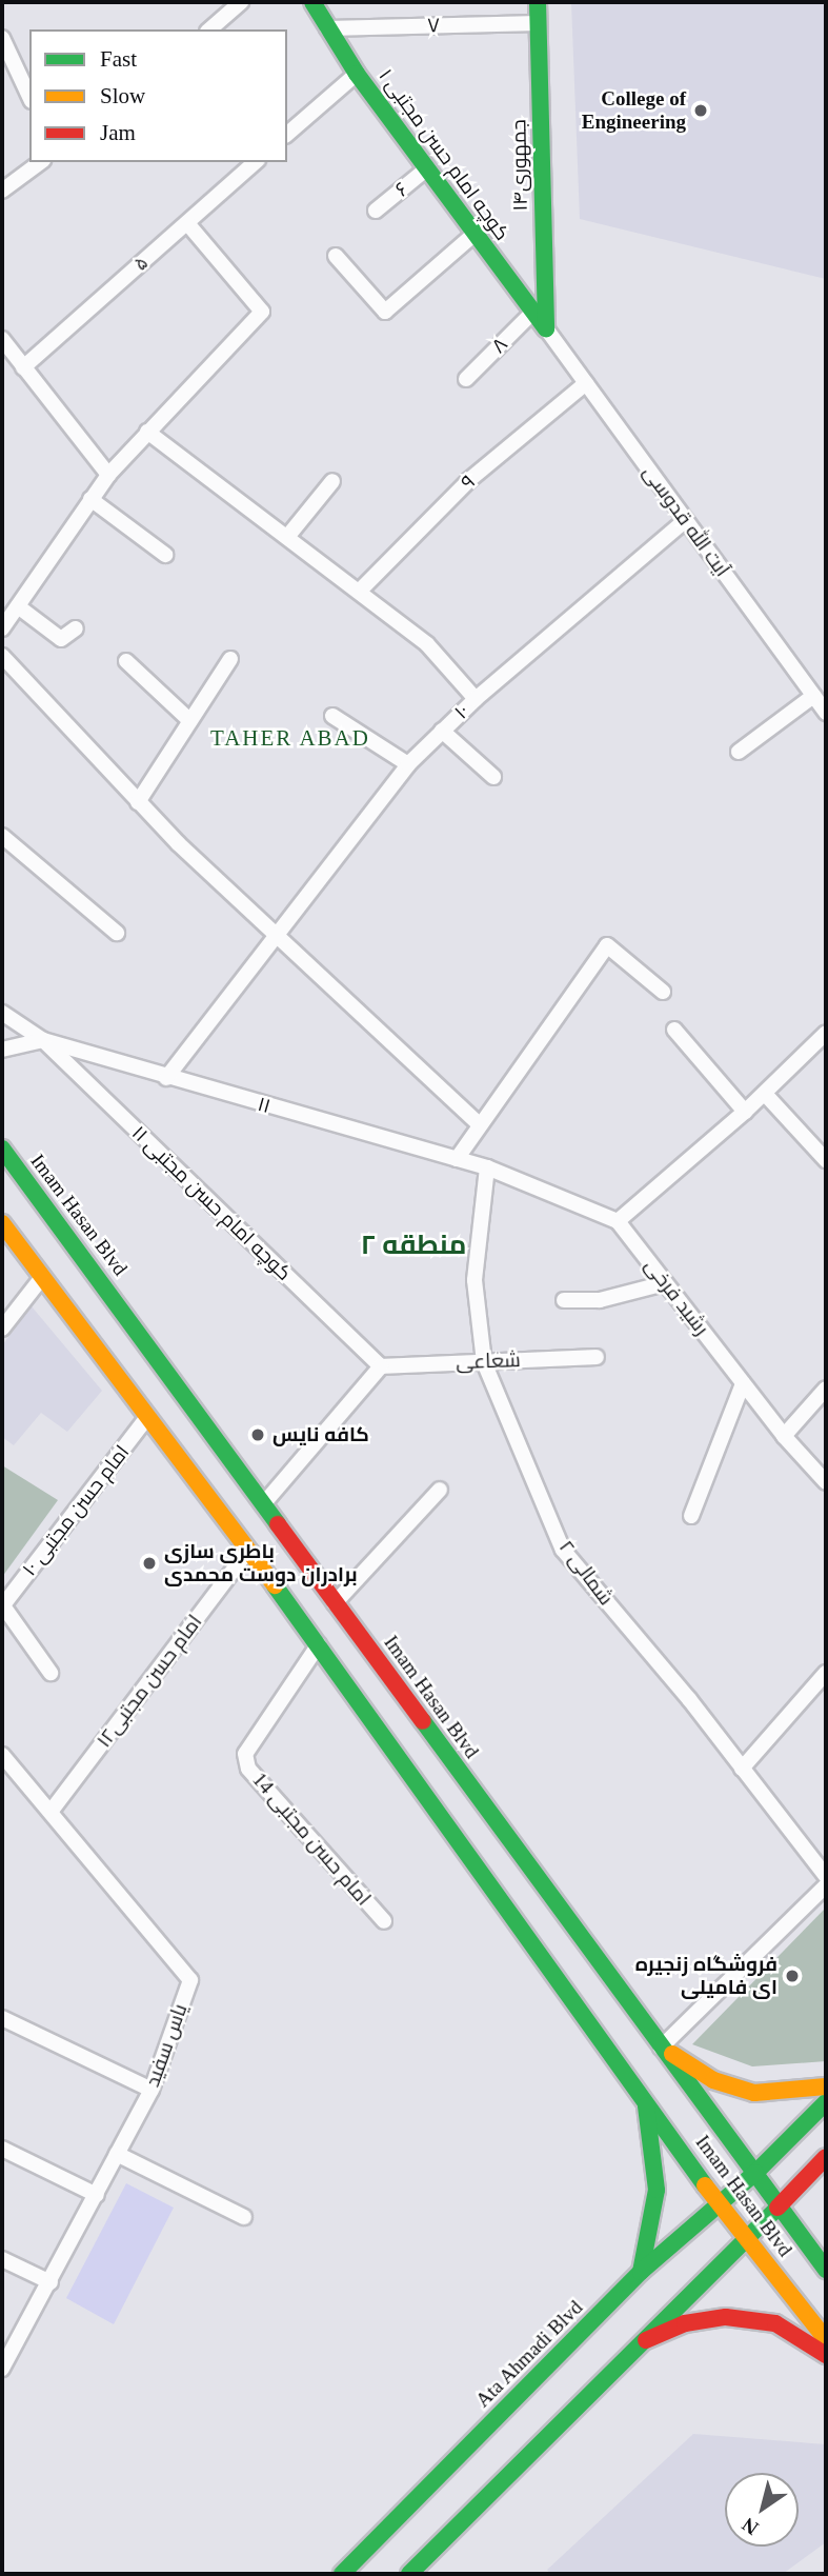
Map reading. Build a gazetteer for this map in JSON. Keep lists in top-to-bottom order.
{
  "streets": {
    "main road": [
      "کوچه امام حسن مجتبی ۱",
      "جمهوری۱۴",
      "Imam Hasan Blvd",
      "Ata Ahmadi Blvd"
    ],
    "street": [
      "۷",
      "۶",
      "۵",
      "۸",
      "۹",
      "آیت الله قدوسی",
      "۱۰",
      "۱۱",
      "کوچه امام حسن مجتبی ۱۱",
      "رشید فرخی",
      "شعاعی",
      "امام حسن مجتبی ۱۰",
      "۲ شمالی",
      "امام حسن مجتبی۱۲",
      "امام حسن مجتبی 14",
      "یاس سفید"
    ]
  },
  "crossings": [
    ["۷", "کوچه امام حسن مجتبی ۱"],
    ["۷", "جمهوری۱۴"],
    ["کوچه امام حسن مجتبی ۱", "جمهوری۱۴"],
    ["کوچه امام حسن مجتبی ۱", "۶"],
    ["کوچه امام حسن مجتبی ۱", "۸"],
    ["کوچه امام حسن مجتبی ۱", "آیت الله قدوسی"],
    ["جمهوری۱۴", "آیت الله قدوسی"],
    ["۹", "آیت الله قدوسی"],
    ["آیت الله قدوسی", "۱۰"],
    ["۱۰", "۱۱"],
    ["۱۱", "کوچه امام حسن مجتبی ۱۱"],
    ["۱۱", "۲ شمالی"],
    ["کوچه امام حسن مجتبی ۱۱", "شعاعی"],
    ["Imam Hasan Blvd", "امام حسن مجتبی ۱۰"],
    ["Imam Hasan Blvd", "امام حسن مجتبی۱۲"],
    ["Imam Hasan Blvd", "امام حسن مجتبی 14"],
    ["Imam Hasan Blvd", "Ata Ahmadi Blvd"],
    ["شعاعی", "۲ شمالی"],
    ["امام حسن مجتبی۱۲", "یاس سفید"]
  ],
  "districts": ["TAHER ABAD", "منطقه ۲"],
  "places": [
    "College of Engineering",
    "کافه نایس",
    "باطری سازی برادران دوست محمدی",
    "فروشگاه زنجیره ای فامیلی"
  ],
  "legend": ["Fast", "Slow", "Jam"],
  "north": "bottom left"
}
